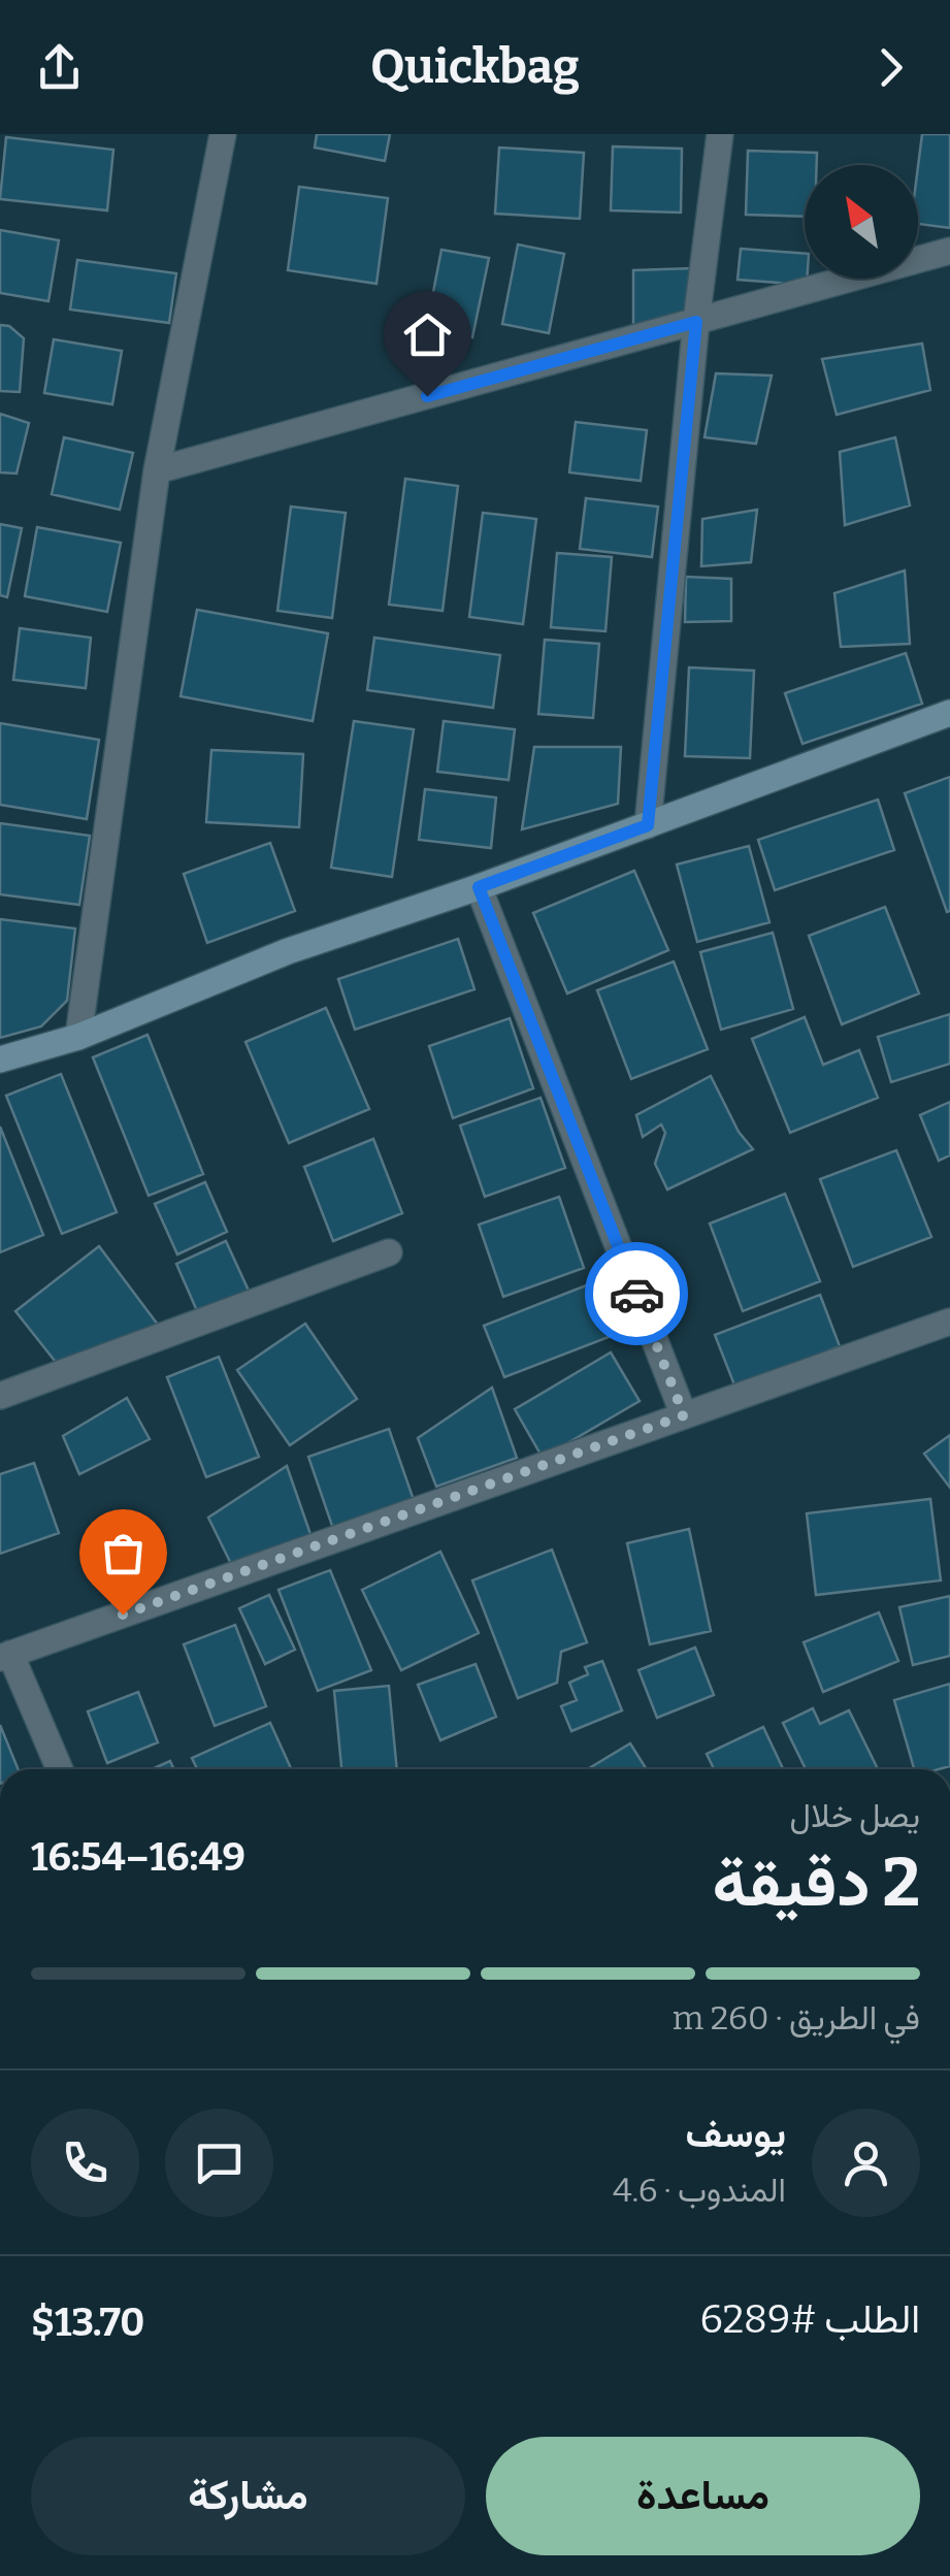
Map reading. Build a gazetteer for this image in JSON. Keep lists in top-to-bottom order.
{
  "north": "top left",
  "page": {
    "header": "Quickbag",
    "heading": ["2 دقيقة", "يصل خلال", "16:49–16:54"],
    "panel": [
      "يوسف",
      "المندوب · 4.6",
      "الطلب #6289",
      "$13.70"
    ],
    "bar": "في الطريق · 260 m",
    "buttons": ["مساعدة", "مشاركة"]
  }
}
